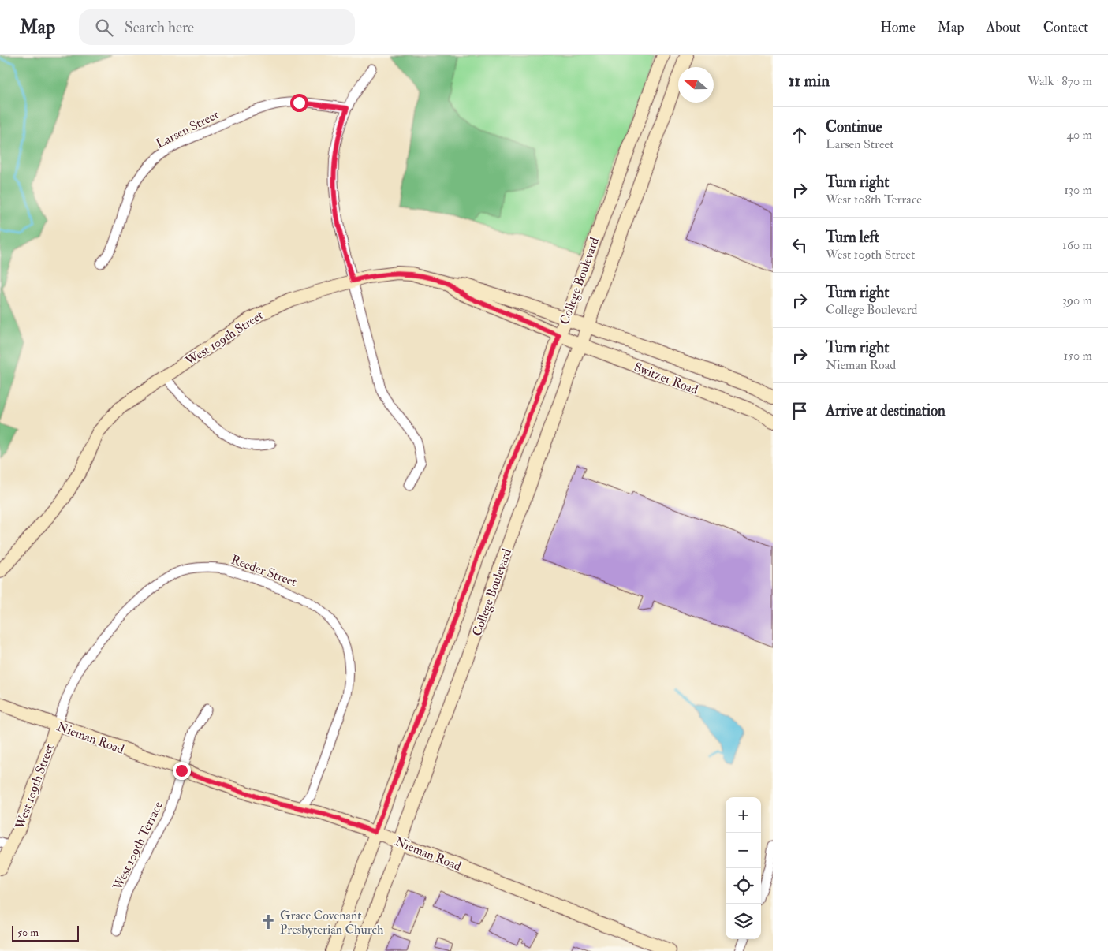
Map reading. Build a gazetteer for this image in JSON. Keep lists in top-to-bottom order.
{
  "streets": {
    "main road": [
      "College Boulevard",
      "West 109th Street",
      "Switzer Road",
      "Nieman Road"
    ],
    "street": ["Larsen Street", "Reeder Street", "West 109th Terrace"]
  },
  "crossings": [
    ["College Boulevard", "West 109th Street"],
    ["College Boulevard", "Switzer Road"],
    ["College Boulevard", "Nieman Road"],
    ["West 109th Street", "Switzer Road"],
    ["West 109th Street", "Reeder Street"],
    ["West 109th Street", "Nieman Road"],
    ["Reeder Street", "Nieman Road"],
    ["Nieman Road", "West 109th Terrace"]
  ],
  "places": {
    "church": ["Grace Covenant Presbyterian Church"]
  },
  "scale_bar": "50 m",
  "north": "left",
  "page": {
    "header": "Map",
    "search": "Search here",
    "nav": [
      "Home",
      "Map",
      "About",
      "Contact"
    ],
    "heading": ["11 min", "Walk · 870 m"],
    "list": [
      ["Continue", "Larsen Street", "40 m"],
      ["Turn right", "West 108th Terrace", "130 m"],
      ["Turn left", "West 109th Street", "160 m"],
      ["Turn right", "College Boulevard", "390 m"],
      ["Turn right", "Nieman Road", "150 m"],
      "Arrive at destination"
    ],
    "map_buttons": ["+", "−"],
    "scale": "50 m"
  }
}
